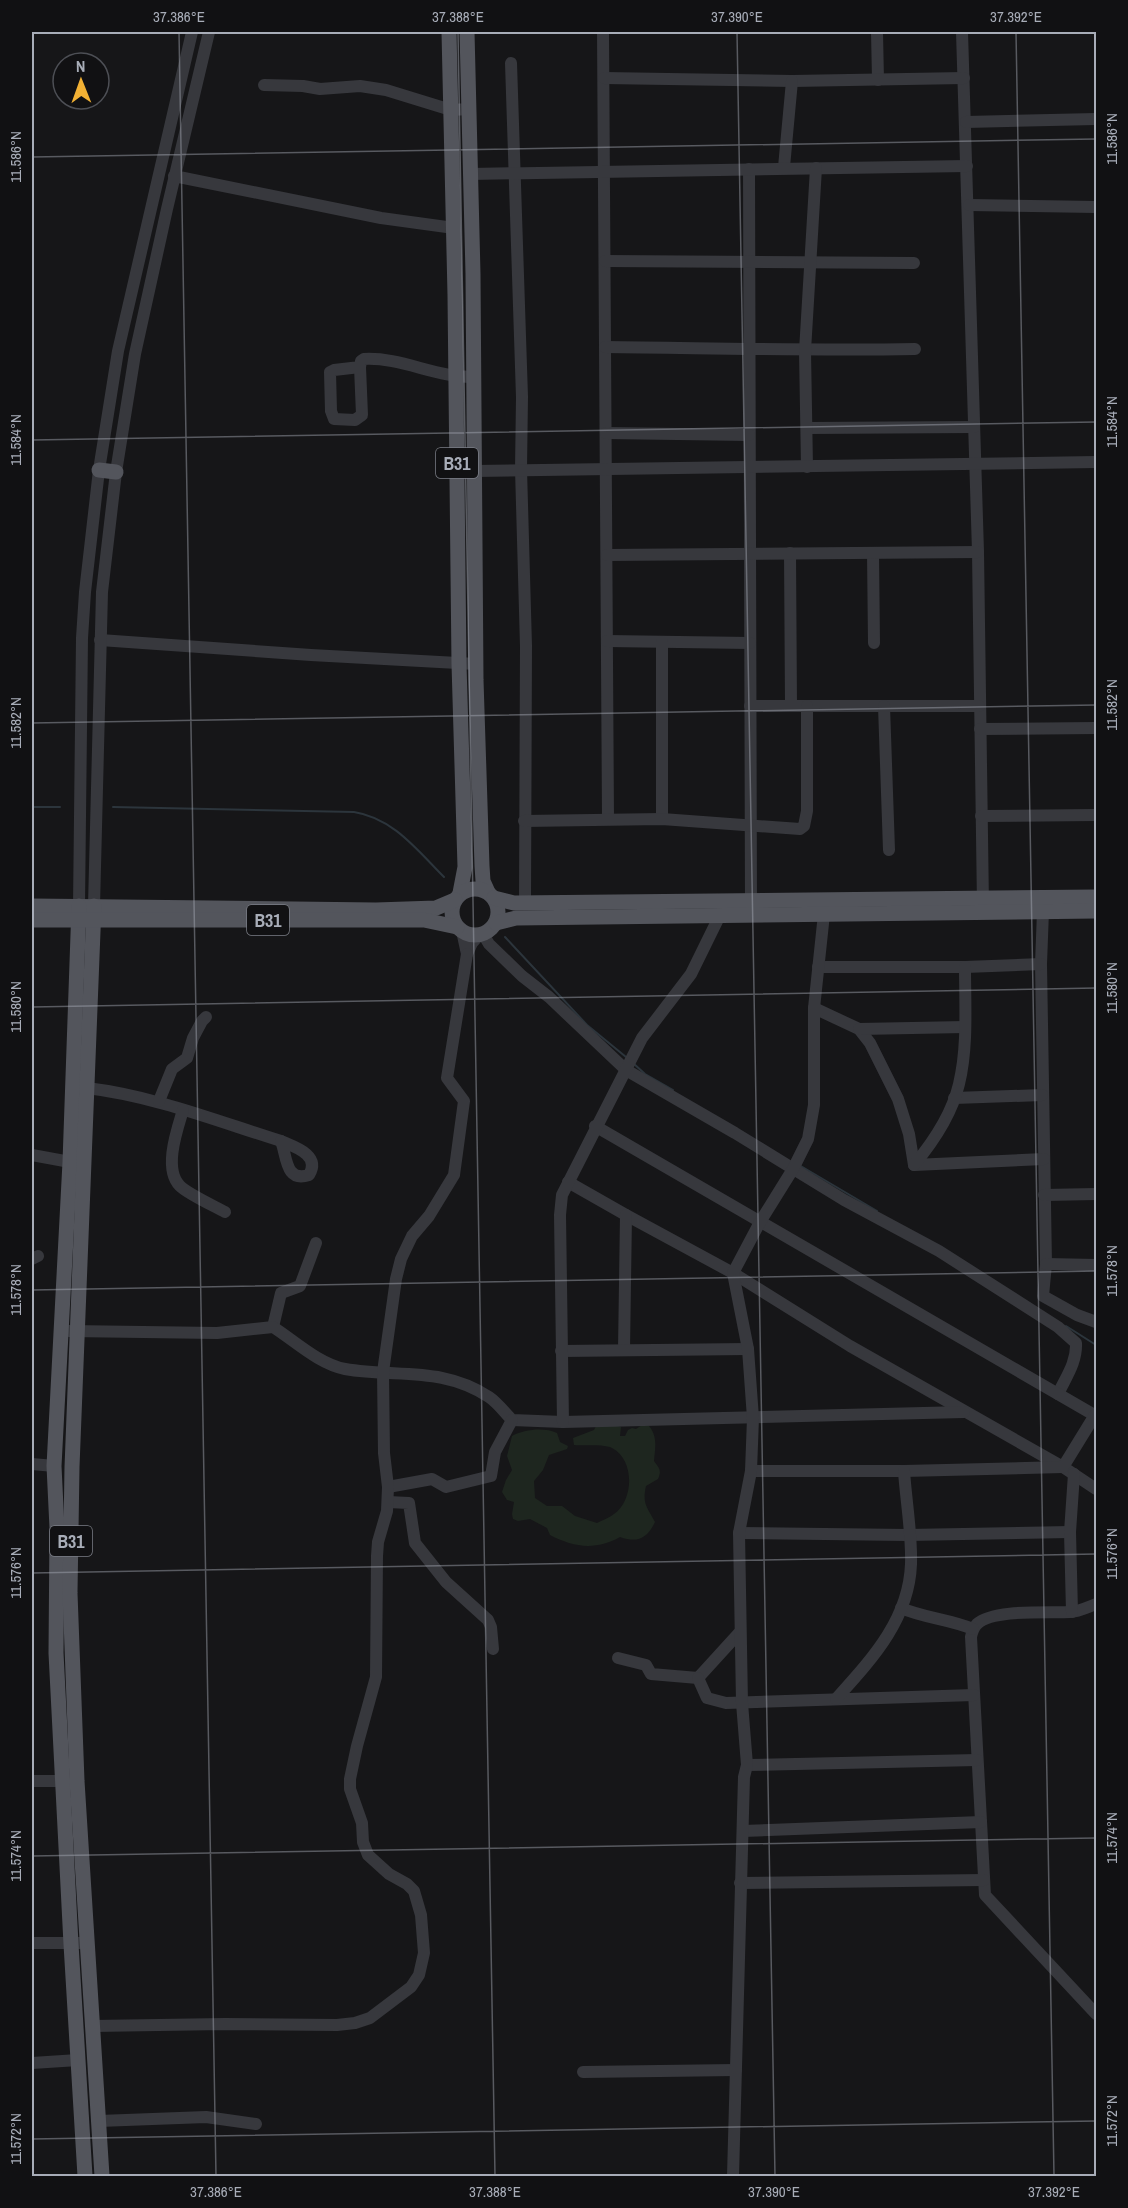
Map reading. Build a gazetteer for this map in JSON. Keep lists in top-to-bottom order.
{
  "streets": {
    "main road": ["B31"]
  },
  "north": "top",
  "coordinates": [
    "37.386°E",
    "37.388°E",
    "37.390°E",
    "37.392°E",
    "11.586°N",
    "11.584°N",
    "11.582°N",
    "11.580°N",
    "11.578°N",
    "11.576°N",
    "11.574°N",
    "11.572°N"
  ]
}
